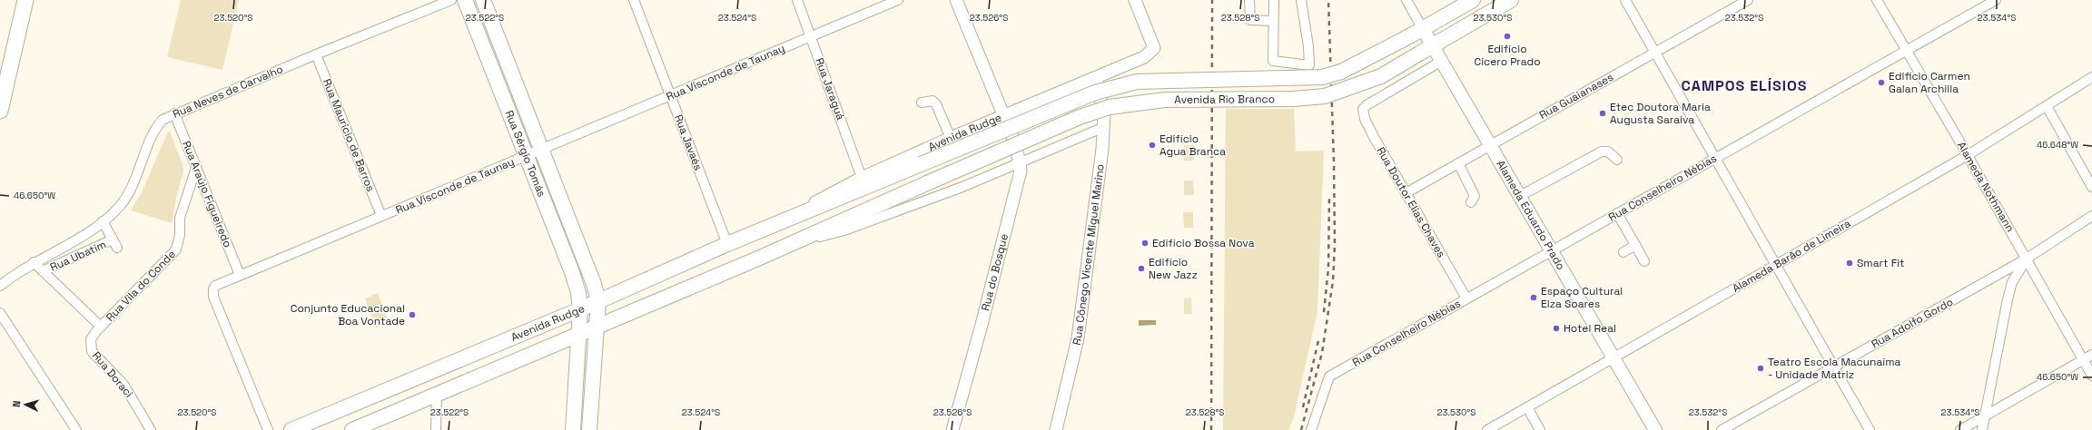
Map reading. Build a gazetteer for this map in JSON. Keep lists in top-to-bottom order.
{
  "streets": {
    "main road": [
      "Avenida Rio Branco",
      "Avenida Rudge",
      "Rua Sérgio Tomás",
      "Alameda Eduardo Prado"
    ],
    "street": [
      "Rua Visconde de Taunay",
      "Rua Jaraguá",
      "Rua Neves de Carvalho",
      "Rua Guaianases",
      "Rua Maurício de Barros",
      "Rua Javaés",
      "Alameda Nothmann",
      "Rua Conselheiro Nébias",
      "Rua Araújo Figueiredo",
      "Rua Doutor Elias Chaves",
      "Rua Cônego Vicente Miguel Marino",
      "Rua Ubatim",
      "Alameda Barão de Limeira",
      "Rua do Bosque",
      "Rua Vila do Conde",
      "Rua Adolfo Gordo",
      "Rua Doraci"
    ]
  },
  "crossings": [
    ["Rua Visconde de Taunay", "Rua Jaraguá"],
    ["Rua Visconde de Taunay", "Rua Maurício de Barros"],
    ["Rua Visconde de Taunay", "Rua Javaés"],
    ["Rua Visconde de Taunay", "Rua Sérgio Tomás"],
    ["Rua Visconde de Taunay", "Rua Araújo Figueiredo"],
    ["Rua Jaraguá", "Avenida Rudge"],
    ["Rua Neves de Carvalho", "Rua Maurício de Barros"],
    ["Rua Neves de Carvalho", "Rua Araújo Figueiredo"],
    ["Rua Guaianases", "Rua Doutor Elias Chaves"],
    ["Rua Guaianases", "Alameda Eduardo Prado"],
    ["Avenida Rio Branco", "Avenida Rudge"],
    ["Avenida Rio Branco", "Alameda Eduardo Prado"],
    ["Avenida Rudge", "Rua Javaés"],
    ["Avenida Rudge", "Rua Sérgio Tomás"],
    ["Avenida Rudge", "Rua Cônego Vicente Miguel Marino"],
    ["Avenida Rudge", "Rua do Bosque"],
    ["Alameda Nothmann", "Rua Conselheiro Nébias"],
    ["Alameda Nothmann", "Alameda Barão de Limeira"],
    ["Alameda Nothmann", "Rua Adolfo Gordo"],
    ["Rua Conselheiro Nébias", "Rua Doutor Elias Chaves"],
    ["Rua Conselheiro Nébias", "Alameda Eduardo Prado"],
    ["Rua Araújo Figueiredo", "Rua Vila do Conde"],
    ["Rua Doutor Elias Chaves", "Alameda Eduardo Prado"],
    ["Alameda Eduardo Prado", "Alameda Barão de Limeira"],
    ["Rua Vila do Conde", "Rua Doraci"]
  ],
  "districts": ["CAMPOS ELÍSIOS"],
  "places": [
    "Edifício Cicero Prado",
    "Edificio Carmen Galan Archilla",
    "Etec Doutora Maria Augusta Saraiva",
    "Edifício Agua Branca",
    "Edifício Bossa Nova",
    "Smart Fit",
    "Edifício New Jazz",
    "Espaço Cultural Elza Soares",
    "Conjunto Educacional Boa Vontade",
    "Hotel Real",
    "Teatro Escola Macunaíma - Unidade Matriz"
  ],
  "north": "left",
  "coordinates": [
    "23.520°S",
    "23.522°S",
    "23.524°S",
    "23.526°S",
    "23.530°S",
    "23.534°S",
    "23.528°S",
    "23.532°S",
    "46.648°W",
    "46.650°W"
  ]
}
